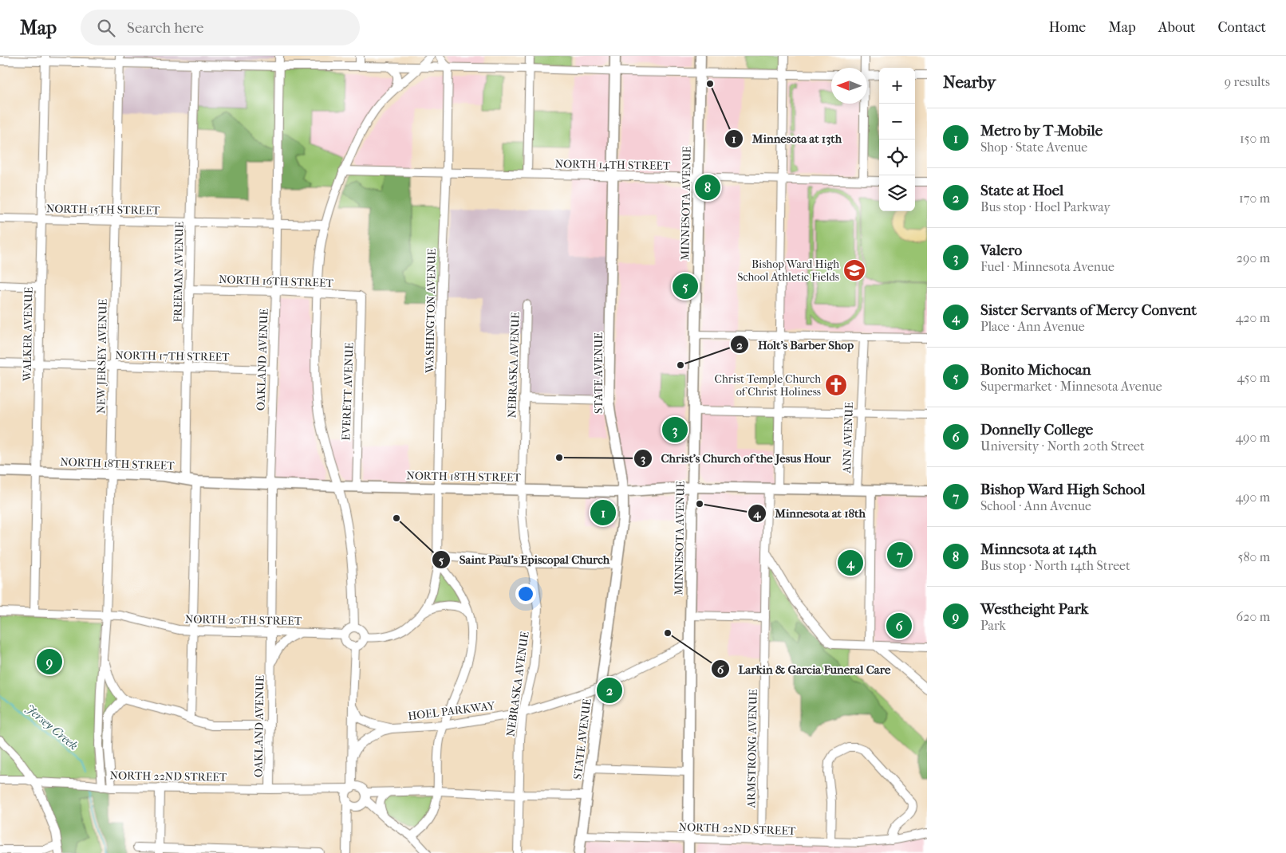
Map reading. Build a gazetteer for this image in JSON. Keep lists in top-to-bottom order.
{
  "streets": {
    "main road": ["MINNESOTA AVENUE", "STATE AVENUE", "NORTH 18TH STREET"],
    "street": [
      "NORTH 14TH STREET",
      "NORTH 15TH STREET",
      "FREEMAN AVENUE",
      "NORTH 16TH STREET",
      "WASHINGTON AVENUE",
      "WALKER AVENUE",
      "NEW JERSEY AVENUE",
      "NORTH 17TH STREET",
      "OAKLAND AVENUE",
      "NEBRASKA AVENUE",
      "EVERETT AVENUE",
      "ANN AVENUE",
      "NORTH 20TH STREET",
      "HOEL PARKWAY",
      "ARMSTRONG AVENUE",
      "NORTH 22ND STREET"
    ]
  },
  "crossings": [
    ["NORTH 14TH STREET", "MINNESOTA AVENUE"],
    ["NORTH 14TH STREET", "WASHINGTON AVENUE"],
    ["NORTH 14TH STREET", "STATE AVENUE"],
    ["NORTH 14TH STREET", "ARMSTRONG AVENUE"],
    ["MINNESOTA AVENUE", "NORTH 18TH STREET"],
    ["MINNESOTA AVENUE", "HOEL PARKWAY"],
    ["MINNESOTA AVENUE", "NORTH 22ND STREET"],
    ["NORTH 15TH STREET", "FREEMAN AVENUE"],
    ["NORTH 15TH STREET", "WALKER AVENUE"],
    ["NORTH 15TH STREET", "NEW JERSEY AVENUE"],
    ["NORTH 15TH STREET", "OAKLAND AVENUE"],
    ["FREEMAN AVENUE", "NORTH 16TH STREET"],
    ["FREEMAN AVENUE", "NORTH 17TH STREET"],
    ["FREEMAN AVENUE", "NORTH 18TH STREET"],
    ["NORTH 16TH STREET", "OAKLAND AVENUE"],
    ["NORTH 16TH STREET", "EVERETT AVENUE"],
    ["WASHINGTON AVENUE", "NORTH 18TH STREET"],
    ["WASHINGTON AVENUE", "HOEL PARKWAY"],
    ["WASHINGTON AVENUE", "NORTH 22ND STREET"],
    ["WALKER AVENUE", "NORTH 17TH STREET"],
    ["WALKER AVENUE", "NORTH 18TH STREET"],
    ["WALKER AVENUE", "NORTH 20TH STREET"],
    ["NEW JERSEY AVENUE", "NORTH 17TH STREET"],
    ["NEW JERSEY AVENUE", "NORTH 18TH STREET"],
    ["NEW JERSEY AVENUE", "NORTH 20TH STREET"],
    ["NEW JERSEY AVENUE", "NORTH 22ND STREET"],
    ["NORTH 17TH STREET", "OAKLAND AVENUE"],
    ["OAKLAND AVENUE", "NORTH 18TH STREET"],
    ["OAKLAND AVENUE", "NORTH 20TH STREET"],
    ["OAKLAND AVENUE", "NORTH 22ND STREET"],
    ["NEBRASKA AVENUE", "NORTH 18TH STREET"],
    ["NEBRASKA AVENUE", "HOEL PARKWAY"],
    ["NEBRASKA AVENUE", "NORTH 22ND STREET"],
    ["STATE AVENUE", "NORTH 18TH STREET"],
    ["STATE AVENUE", "HOEL PARKWAY"],
    ["STATE AVENUE", "NORTH 22ND STREET"],
    ["EVERETT AVENUE", "NORTH 18TH STREET"],
    ["ANN AVENUE", "NORTH 18TH STREET"],
    ["NORTH 18TH STREET", "ARMSTRONG AVENUE"],
    ["ARMSTRONG AVENUE", "NORTH 22ND STREET"]
  ],
  "water": ["Jersey Creek"],
  "places": {
    "other": [
      "Minnesota at 13th",
      "Holt's Barber Shop",
      "Christ's Church of the Jesus Hour",
      "Minnesota at 18th",
      "Saint Paul's Episcopal Church",
      "Larkin & Garcia Funeral Care"
    ],
    "school or university": ["Bishop Ward High School Athletic Fields"],
    "church": ["Christ Temple Church of Christ Holiness"]
  },
  "north": "left",
  "page": {
    "header": "Map",
    "search": "Search here",
    "nav": [
      "Home",
      "Map",
      "About",
      "Contact"
    ],
    "heading": ["Nearby", "9 results"],
    "map_buttons": ["+", "−"],
    "list": [
      {
        "mark": "1",
        "name": "Metro by T-Mobile",
        "note": "Shop · State Avenue",
        "value": "150 m"
      },
      {
        "mark": "2",
        "name": "State at Hoel",
        "note": "Bus stop · Hoel Parkway",
        "value": "170 m"
      },
      {
        "mark": "3",
        "name": "Valero",
        "note": "Fuel · Minnesota Avenue",
        "value": "290 m"
      },
      {
        "mark": "4",
        "name": "Sister Servants of Mercy Convent",
        "note": "Place · Ann Avenue",
        "value": "420 m"
      },
      {
        "mark": "5",
        "name": "Bonito Michocan",
        "note": "Supermarket · Minnesota Avenue",
        "value": "450 m"
      },
      {
        "mark": "6",
        "name": "Donnelly College",
        "note": "University · North 20th Street",
        "value": "490 m"
      },
      {
        "mark": "7",
        "name": "Bishop Ward High School",
        "note": "School · Ann Avenue",
        "value": "490 m"
      },
      {
        "mark": "8",
        "name": "Minnesota at 14th",
        "note": "Bus stop · North 14th Street",
        "value": "580 m"
      },
      {
        "mark": "9",
        "name": "Westheight Park",
        "note": "Park",
        "value": "620 m"
      }
    ],
    "pins": [
      "8",
      "5",
      "3",
      "1",
      "7",
      "4",
      "6",
      "9",
      "2"
    ]
  }
}
